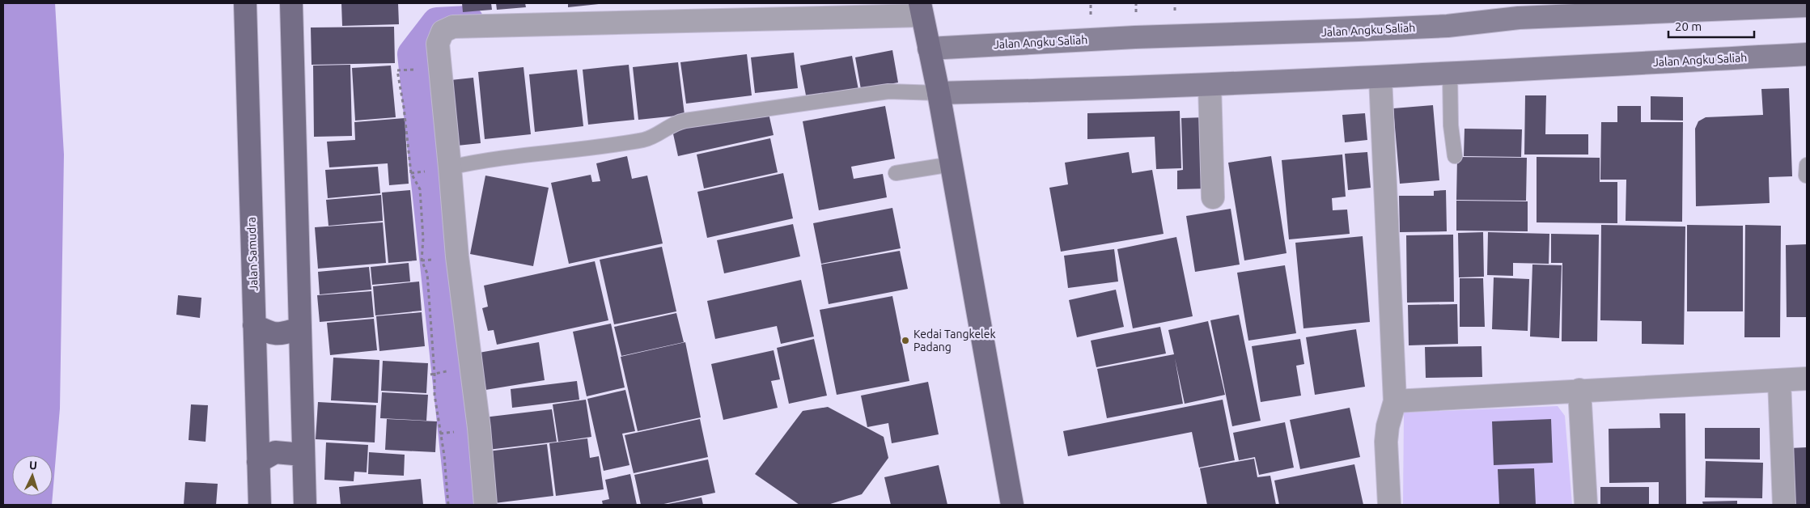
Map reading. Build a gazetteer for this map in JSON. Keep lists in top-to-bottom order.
{
  "streets": {
    "main road": ["Jalan Angku Saliah", "Jalan Samudra"]
  },
  "places": ["Kedai Tangkelek Padang"],
  "scale_bar": "20 m",
  "north": "top"
}
